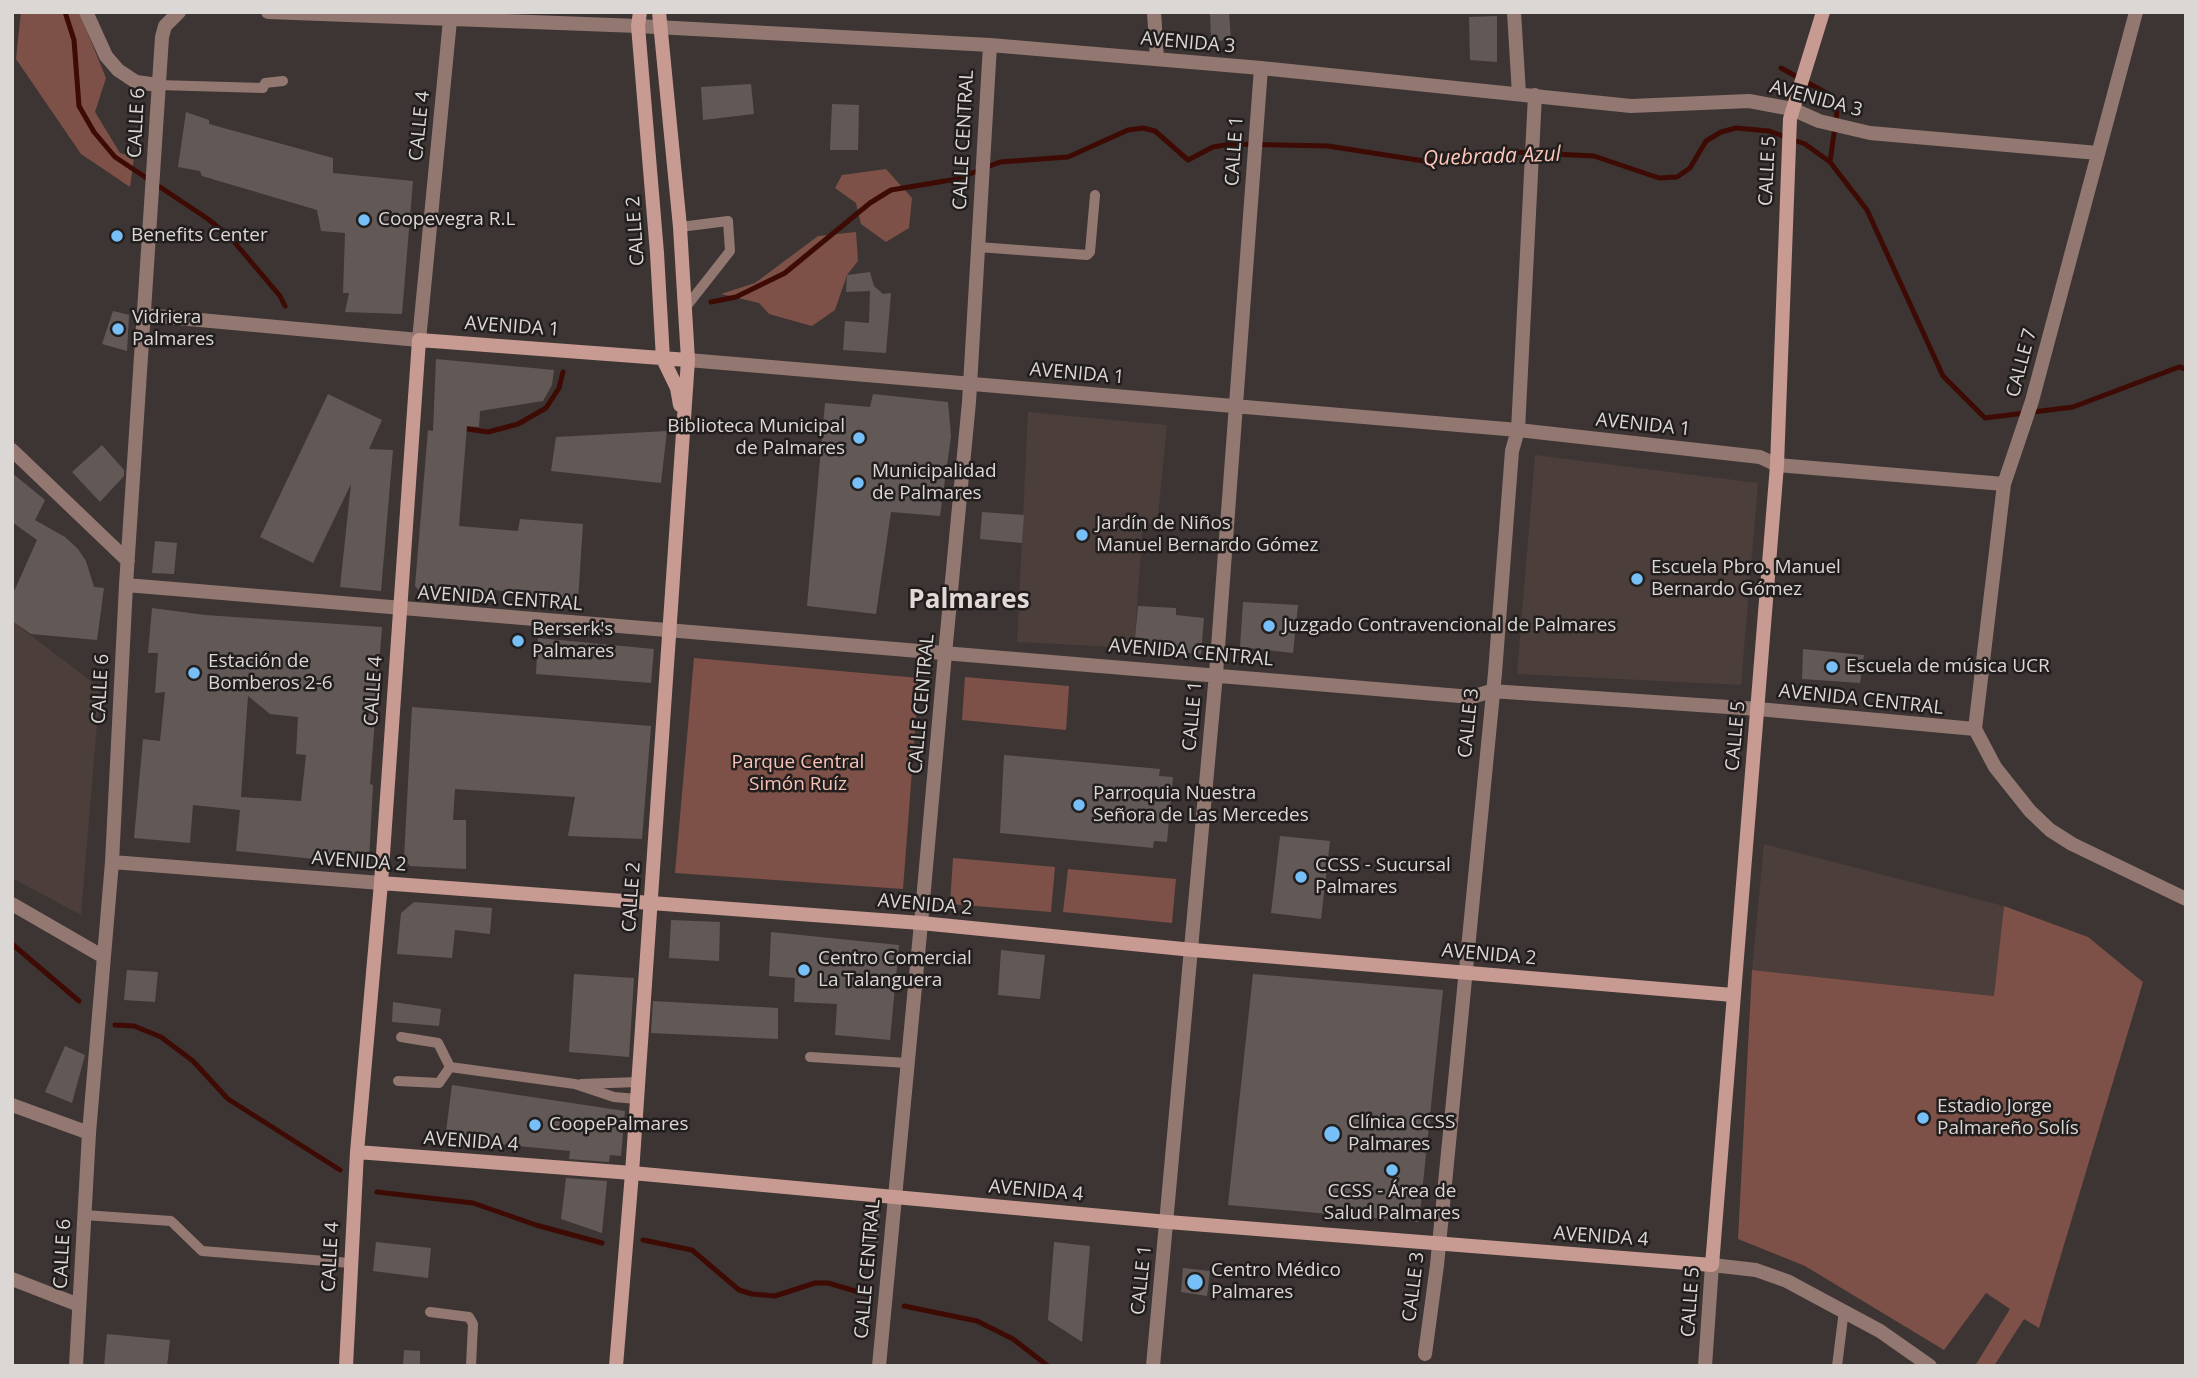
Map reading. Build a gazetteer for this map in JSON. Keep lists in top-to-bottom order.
{
  "streets": {
    "main road": [
      "CALLE 4",
      "CALLE 5",
      "CALLE 2",
      "AVENIDA 1",
      "AVENIDA 2",
      "AVENIDA 4"
    ],
    "street": [
      "AVENIDA 3",
      "CALLE 6",
      "CALLE CENTRAL",
      "CALLE 1",
      "CALLE 7",
      "AVENIDA CENTRAL",
      "CALLE 3"
    ]
  },
  "crossings": [
    ["AVENIDA 3", "CALLE 4"],
    ["AVENIDA 3", "CALLE CENTRAL"],
    ["AVENIDA 3", "CALLE 1"],
    ["AVENIDA 3", "CALLE 5"],
    ["AVENIDA 3", "CALLE 2"],
    ["AVENIDA 3", "CALLE 7"],
    ["AVENIDA 3", "CALLE 3"],
    ["CALLE 6", "AVENIDA 1"],
    ["CALLE 6", "AVENIDA CENTRAL"],
    ["CALLE 6", "AVENIDA 2"],
    ["CALLE 4", "AVENIDA 1"],
    ["CALLE 4", "AVENIDA CENTRAL"],
    ["CALLE 4", "AVENIDA 2"],
    ["CALLE 4", "AVENIDA 4"],
    ["CALLE CENTRAL", "AVENIDA 1"],
    ["CALLE CENTRAL", "AVENIDA CENTRAL"],
    ["CALLE CENTRAL", "AVENIDA 2"],
    ["CALLE CENTRAL", "AVENIDA 4"],
    ["CALLE 1", "AVENIDA 1"],
    ["CALLE 1", "AVENIDA CENTRAL"],
    ["CALLE 1", "AVENIDA 2"],
    ["CALLE 1", "AVENIDA 4"],
    ["CALLE 5", "AVENIDA 1"],
    ["CALLE 5", "AVENIDA CENTRAL"],
    ["CALLE 5", "AVENIDA 2"],
    ["CALLE 5", "AVENIDA 4"],
    ["CALLE 2", "AVENIDA 1"],
    ["CALLE 2", "AVENIDA CENTRAL"],
    ["CALLE 2", "AVENIDA 2"],
    ["CALLE 2", "AVENIDA 4"],
    ["AVENIDA 1", "CALLE 7"],
    ["AVENIDA 1", "CALLE 3"],
    ["CALLE 7", "AVENIDA CENTRAL"],
    ["AVENIDA CENTRAL", "CALLE 3"],
    ["CALLE 3", "AVENIDA 2"],
    ["CALLE 3", "AVENIDA 4"]
  ],
  "districts": ["Palmares"],
  "water": ["Quebrada Azul"],
  "parks": ["Parque Central Simón Ruíz"],
  "places": [
    "Coopevegra R.L",
    "Benefits Center",
    "Vidriera Palmares",
    "Biblioteca Municipal de Palmares",
    "Municipalidad de Palmares",
    "Jardín de Niños Manuel Bernardo Gómez",
    "Escuela Pbro. Manuel Bernardo Gómez",
    "Juzgado Contravencional de Palmares",
    "Berserk's Palmares",
    "Escuela de música UCR",
    "Estación de Bomberos 2-6",
    "Parroquia Nuestra Señora de Las Mercedes",
    "CCSS - Sucursal Palmares",
    "Centro Comercial La Talanguera",
    "Estadio Jorge Palmareño Solís",
    "CoopePalmares",
    "Clínica CCSS Palmares",
    "CCSS - Área de Salud Palmares",
    "Centro Médico Palmares"
  ]
}
